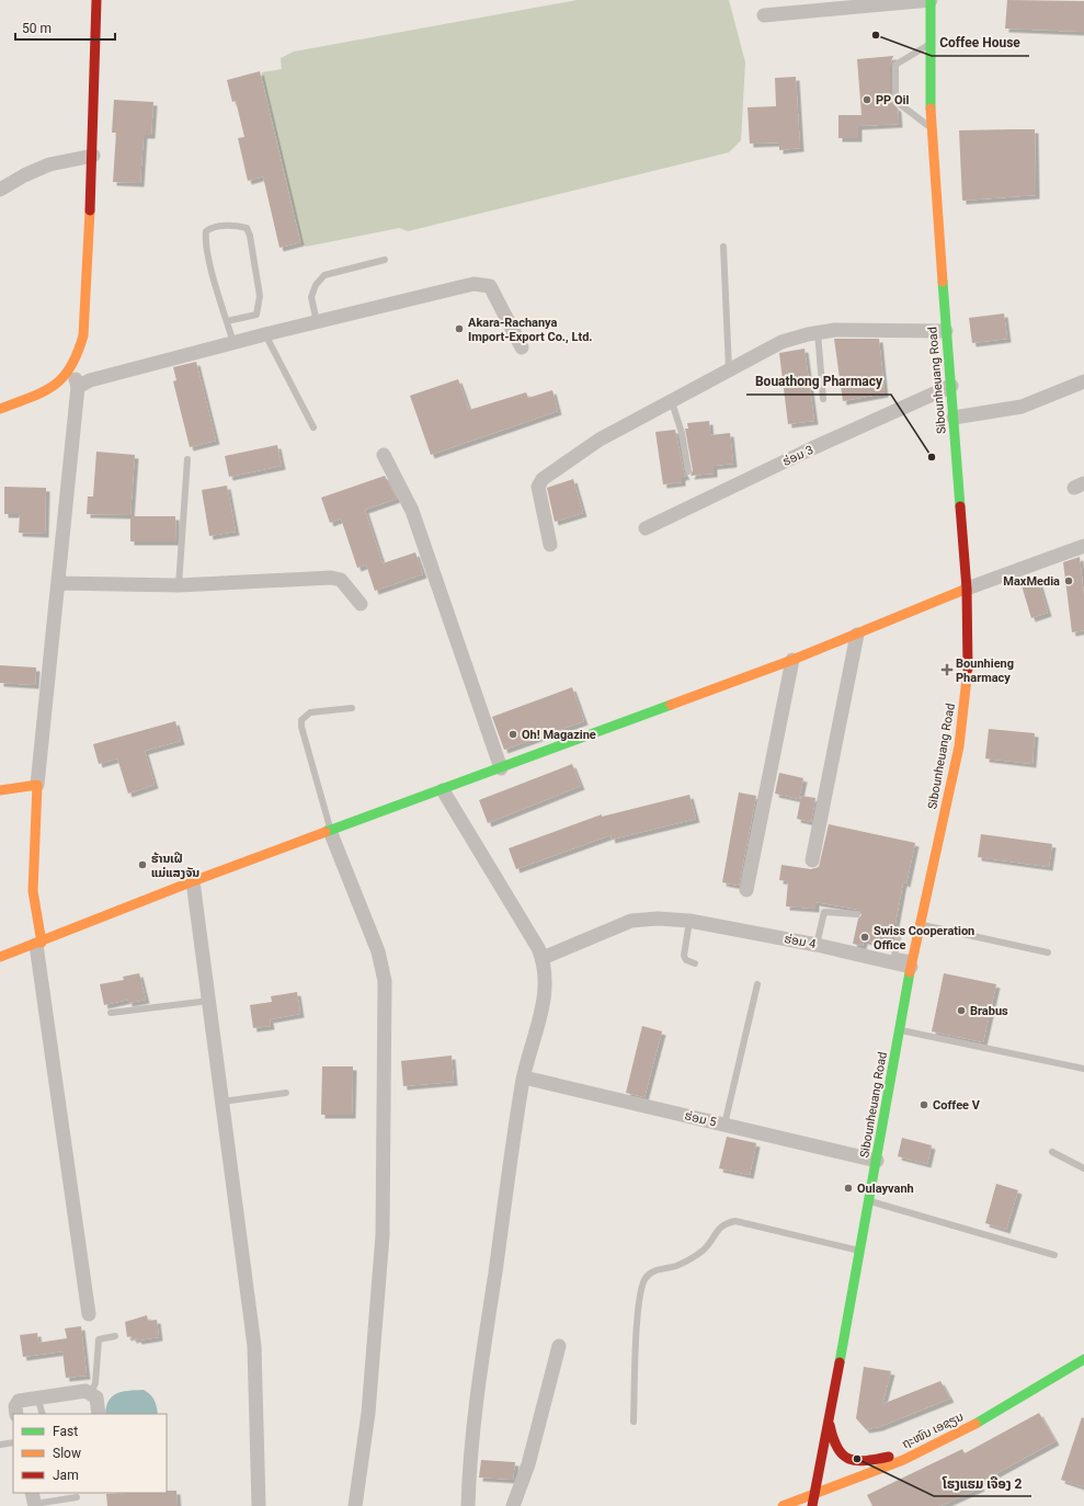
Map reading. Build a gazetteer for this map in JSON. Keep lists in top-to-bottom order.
{
  "streets": {
    "street": [
      "Sibounheuang Road",
      "ຮ່ອມ 3",
      "ຮ່ອມ 4",
      "ຮ່ອມ 5",
      "ຖະໜົນ ເອຊຽນ"
    ]
  },
  "crossings": [
    ["Sibounheuang Road", "ຮ່ອມ 3"],
    ["Sibounheuang Road", "ຮ່ອມ 4"],
    ["Sibounheuang Road", "ຮ່ອມ 5"],
    ["Sibounheuang Road", "ຖະໜົນ ເອຊຽນ"]
  ],
  "places": {
    "other": [
      "Coffee House",
      "PP Oil",
      "Akara-Rachanya Import-Export Co., Ltd.",
      "Bouathong Pharmacy",
      "MaxMedia",
      "Oh! Magazine",
      "ຮ້ານເຝີ ແມ່ແສງຈັນ",
      "Swiss Cooperation Office",
      "Brabus",
      "Coffee V",
      "Oulayvanh",
      "ໂຮງແຮມ ເຈືອງ 2"
    ],
    "health": ["Bounhieng Pharmacy"]
  },
  "legend": ["Fast", "Slow", "Jam"],
  "scale_bar": "50 m"
}
